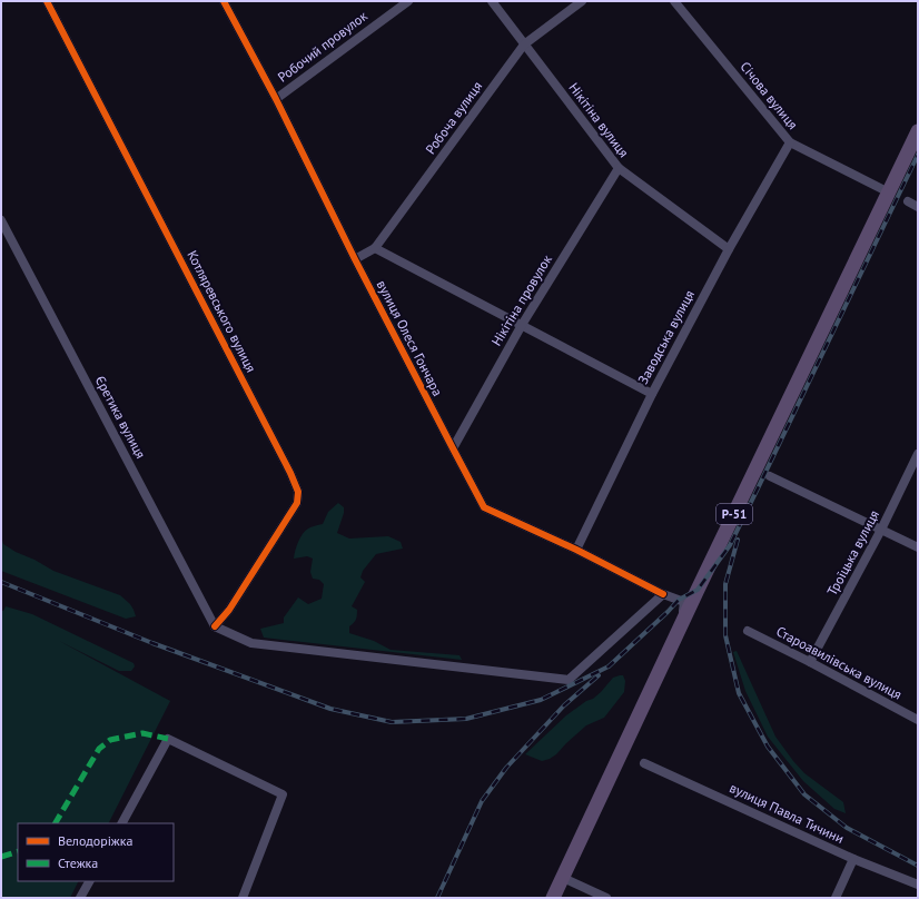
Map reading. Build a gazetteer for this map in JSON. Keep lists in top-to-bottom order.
{
  "streets": {
    "main road": ["Р-51"],
    "street": [
      "Робочий провулок",
      "Січова вулиця",
      "Робоча вулиця",
      "Нікітіна вулиця",
      "Нікітіна провулок",
      "Котляревського вулиця",
      "Заводська вулиця",
      "вулиця Олеся Гончара",
      "Єретика вулиця",
      "Троїцька вулиця",
      "Староавилівська вулиця",
      "вулиця Павла Тичини"
    ]
  },
  "crossings": [
    ["Робочий провулок", "вулиця Олеся Гончара"],
    ["Січова вулиця", "Заводська вулиця"],
    ["Січова вулиця", "Р-51"],
    ["Робоча вулиця", "Нікітіна вулиця"],
    ["Робоча вулиця", "вулиця Олеся Гончара"],
    ["Нікітіна вулиця", "Нікітіна провулок"],
    ["Нікітіна вулиця", "Заводська вулиця"],
    ["Нікітіна провулок", "вулиця Олеся Гончара"],
    ["Котляревського вулиця", "Єретика вулиця"],
    ["Заводська вулиця", "вулиця Олеся Гончара"],
    ["Троїцька вулиця", "Староавилівська вулиця"]
  ],
  "legend": ["Велодоріжка", "Стежка"]
}
